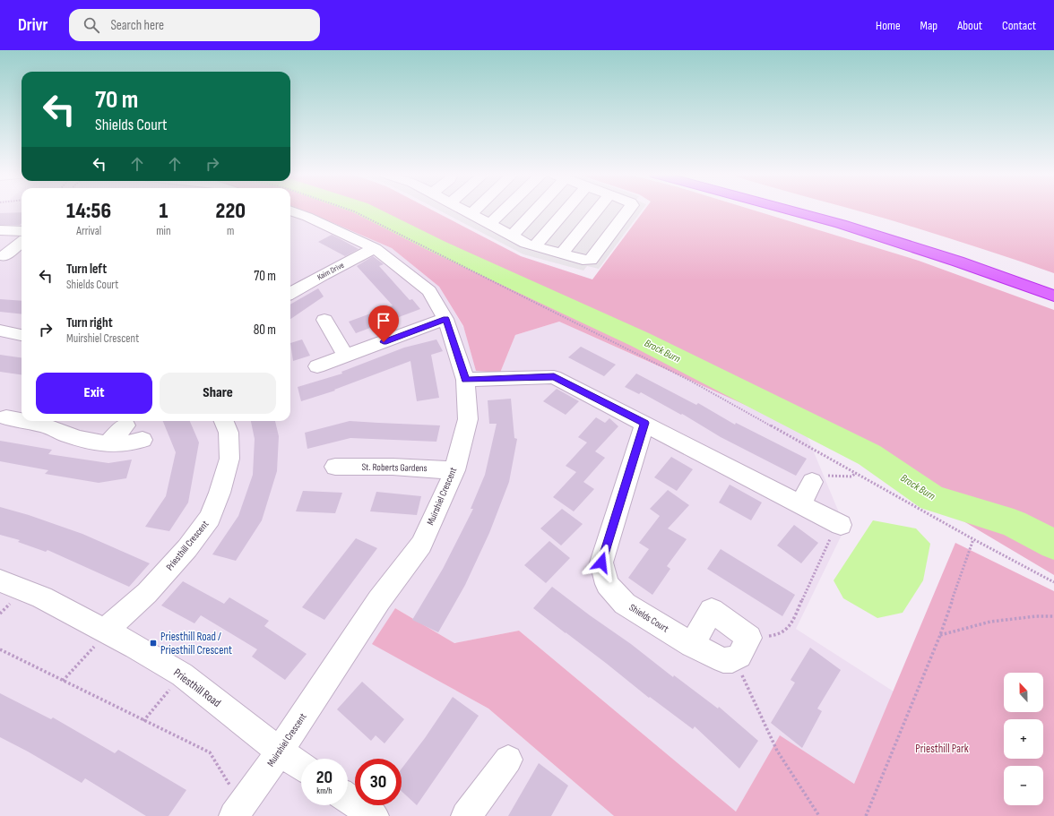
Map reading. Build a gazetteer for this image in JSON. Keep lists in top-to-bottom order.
{
  "streets": {
    "street": [
      "Kaim Drive",
      "St. Roberts Gardens",
      "Muirshiel Crescent",
      "Priesthill Crescent",
      "Shields Court",
      "Priesthill Road"
    ]
  },
  "crossings": [
    ["Kaim Drive", "Muirshiel Crescent"],
    ["St. Roberts Gardens", "Muirshiel Crescent"],
    ["Muirshiel Crescent", "Priesthill Road"],
    ["Priesthill Crescent", "Priesthill Road"]
  ],
  "water": ["Brock Burn"],
  "parks": ["Priesthill Park"],
  "places": {
    "transit": ["Priesthill Road / Priesthill Crescent"]
  },
  "north": "top",
  "page": {
    "header": "Drivr",
    "search": "Search here",
    "nav": [
      "Home",
      "Map",
      "About",
      "Contact"
    ],
    "turn": ["70 m", "Shields Court"],
    "eta": [
      "14:56",
      "Arrival",
      "1",
      "min",
      "220",
      "m"
    ],
    "list": [
      {
        "name": "Turn left",
        "note": "Shields Court",
        "value": "70 m"
      },
      {
        "name": "Turn right",
        "note": "Muirshiel Crescent",
        "value": "80 m"
      }
    ],
    "buttons": ["Exit", "Share"],
    "map_buttons": ["+", "−"],
    "speed": "20 km/h",
    "limit": "30"
  }
}
